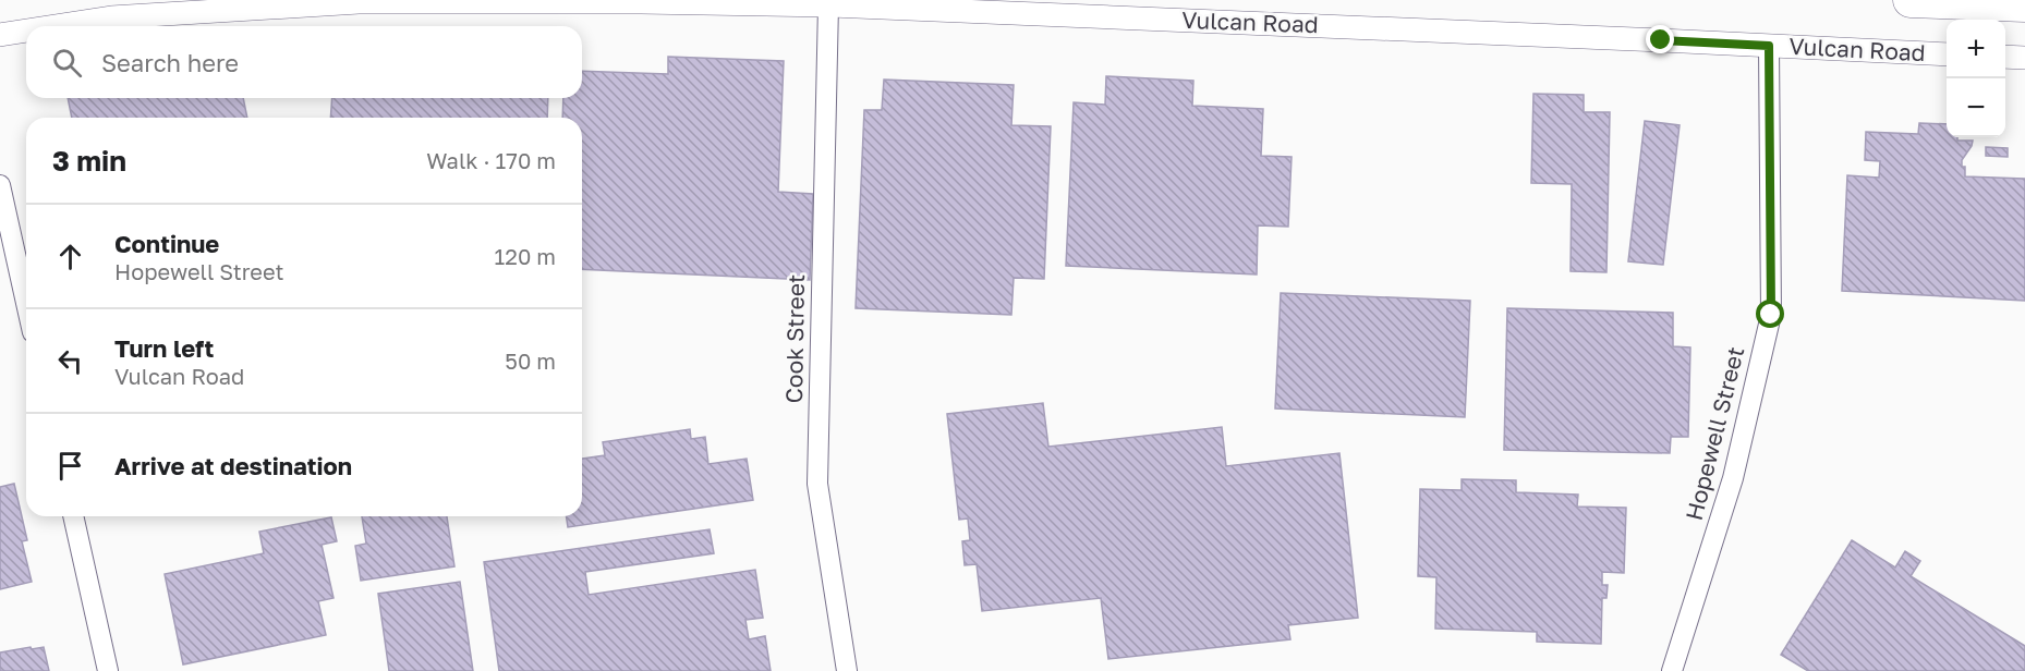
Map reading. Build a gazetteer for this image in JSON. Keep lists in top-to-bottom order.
{
  "streets": {
    "street": ["Vulcan Road", "Cook Street", "Hopewell Street"]
  },
  "crossings": [
    ["Vulcan Road", "Cook Street"],
    ["Vulcan Road", "Hopewell Street"]
  ],
  "page": {
    "map_buttons": ["+", "−"],
    "search": "Search here",
    "heading": ["3 min", "Walk · 170 m"],
    "list": [
      ["Continue", "Hopewell Street", "120 m"],
      ["Turn left", "Vulcan Road", "50 m"],
      "Arrive at destination"
    ]
  }
}
